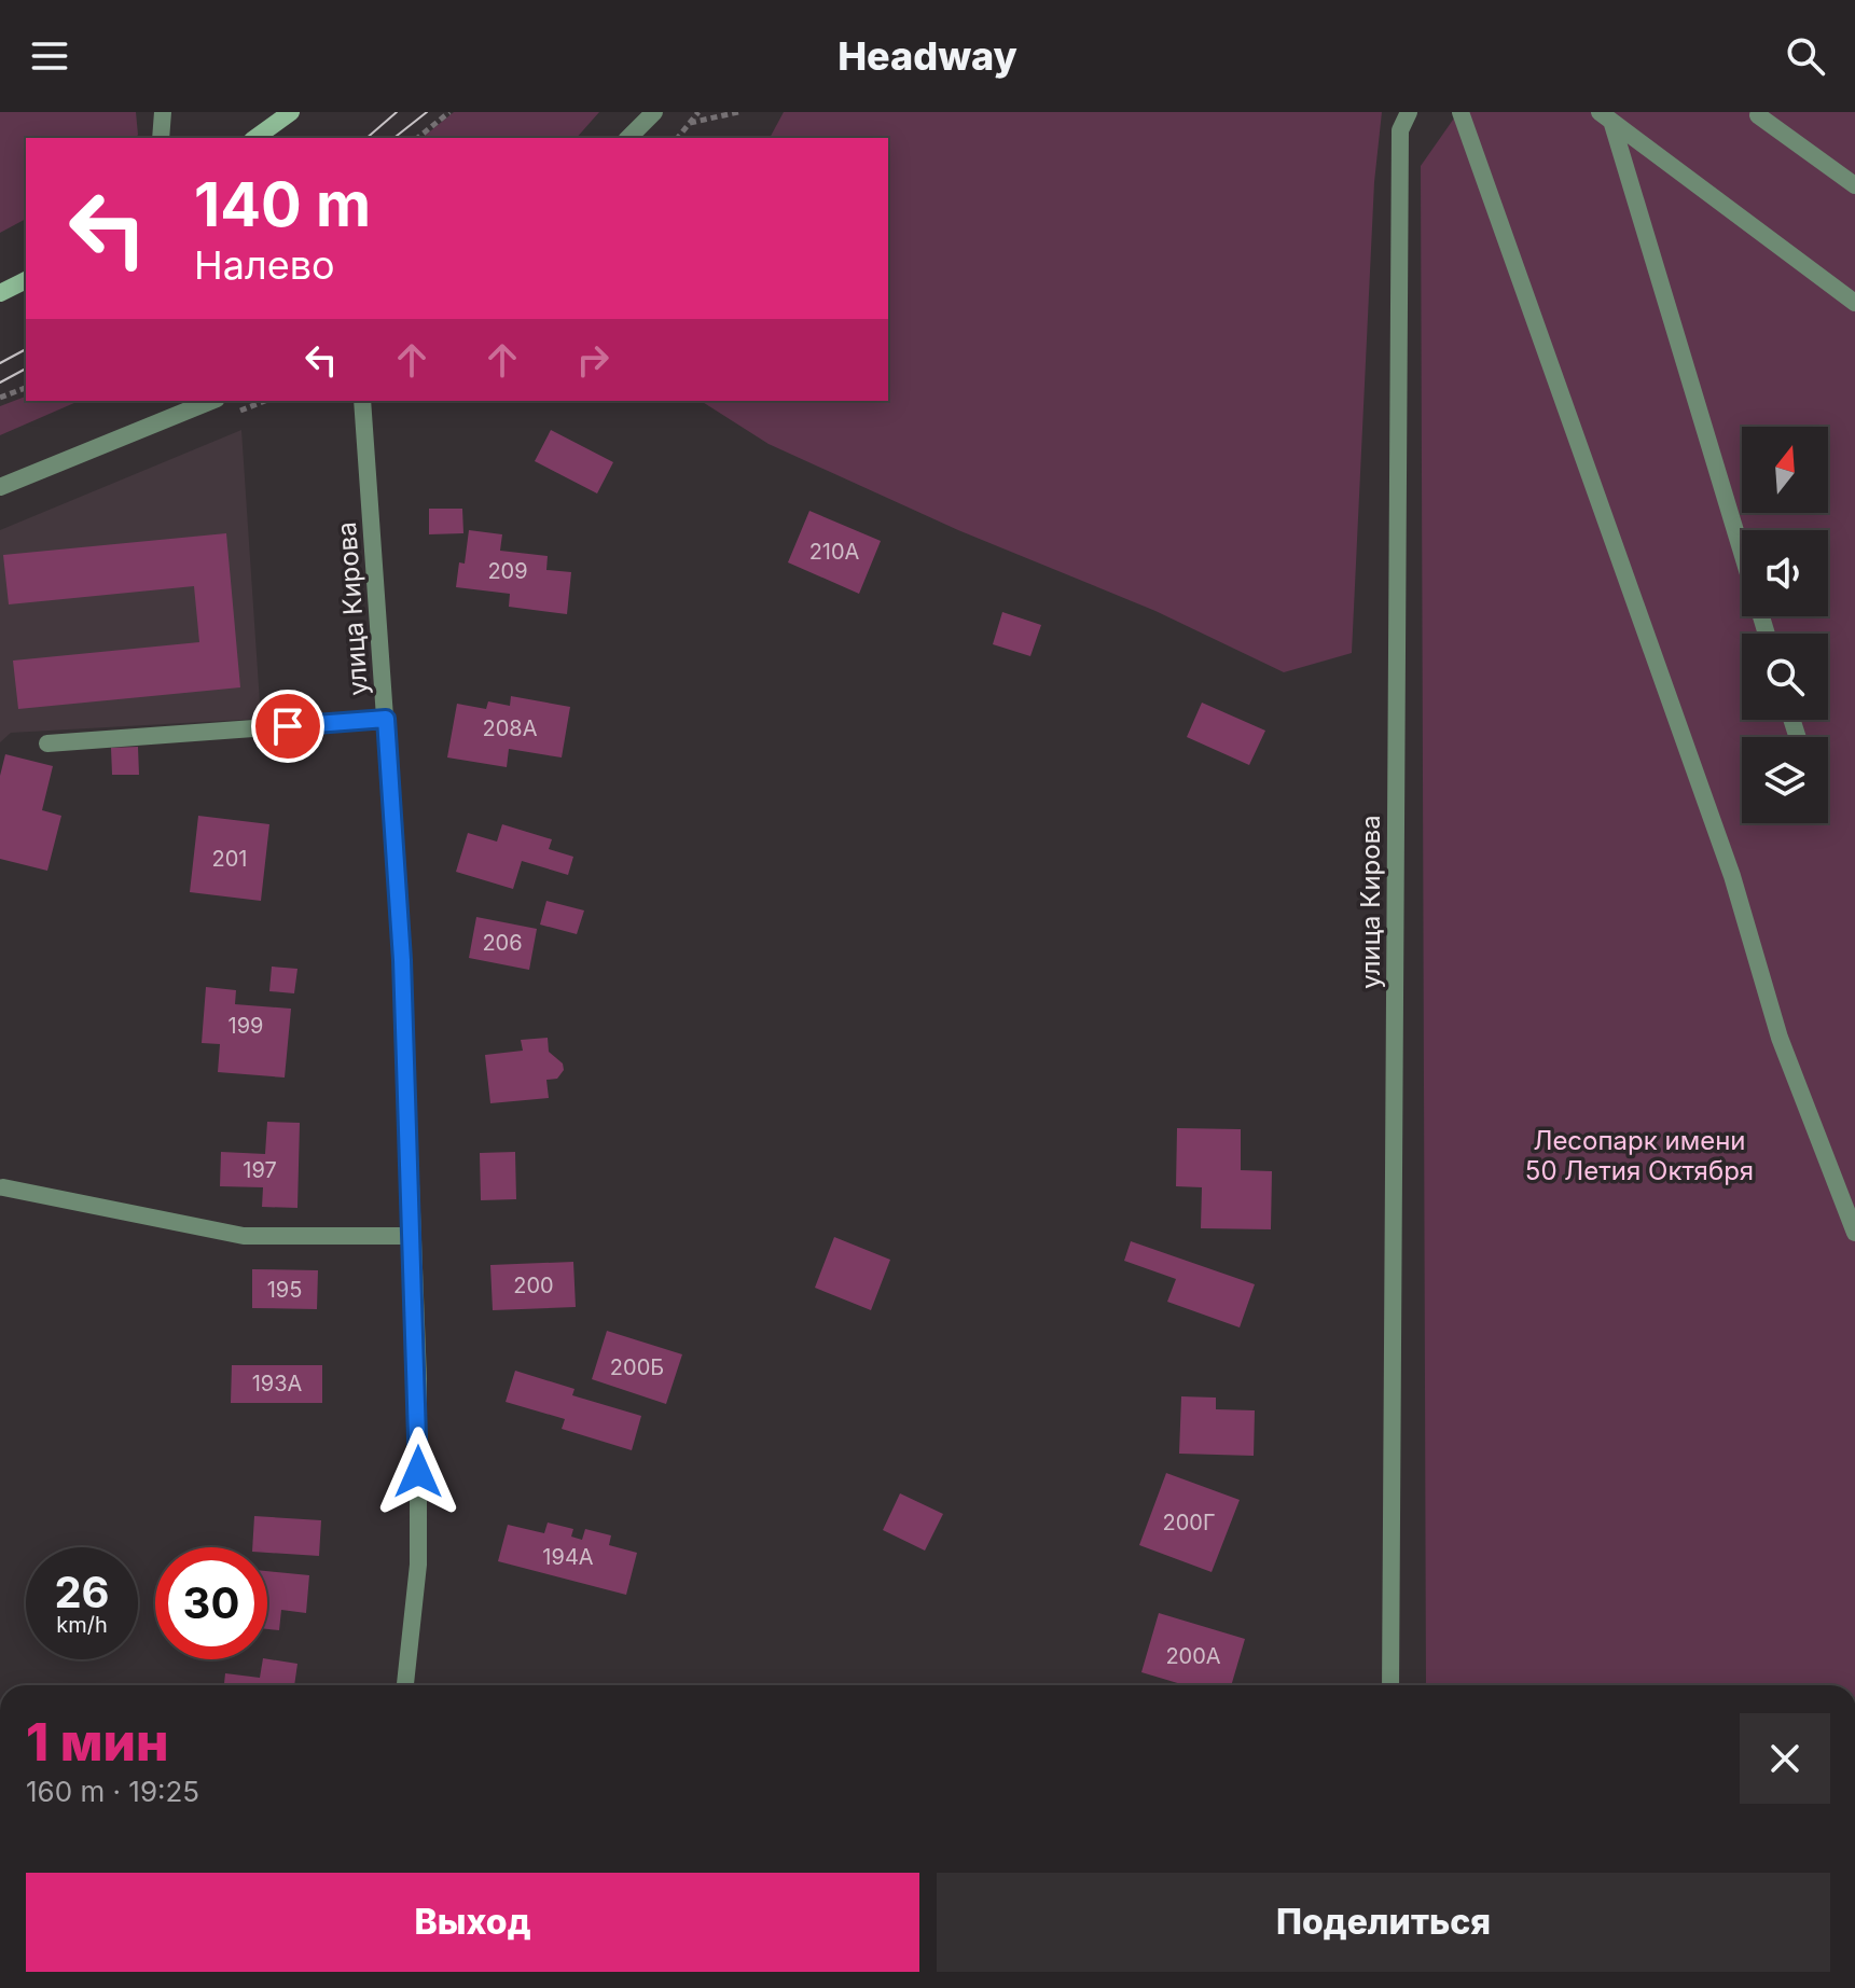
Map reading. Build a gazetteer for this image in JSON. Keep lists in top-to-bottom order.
{
  "streets": {
    "street": ["улица Кирова"]
  },
  "parks": ["Лесопарк имени 50 Летия Октября"],
  "house_numbers": [
    "210А",
    "209",
    "208А",
    "201",
    "206",
    "199",
    "197",
    "200",
    "195",
    "200Б",
    "193А",
    "200Г",
    "194А",
    "200А"
  ],
  "north": "top",
  "page": {
    "header": "Headway",
    "turn": ["140 m", "Налево"],
    "speed": "26 km/h",
    "limit": "30",
    "heading": ["1 мин", "160 m · 19:25"],
    "buttons": ["Выход", "Поделиться"]
  }
}
